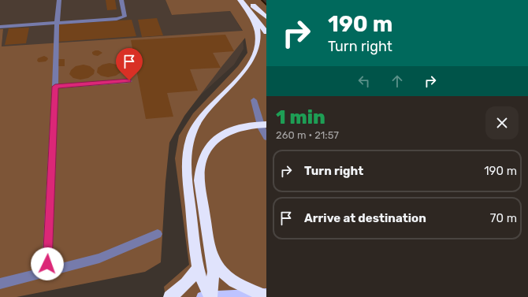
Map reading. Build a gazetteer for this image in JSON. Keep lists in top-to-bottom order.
{
  "page": {
    "turn": ["190 m", "Turn right"],
    "heading": ["1 min", "260 m · 21:57"],
    "list": [
      {
        "name": "Turn right",
        "value": "190 m"
      },
      {
        "name": "Arrive at destination",
        "value": "70 m"
      }
    ]
  }
}
